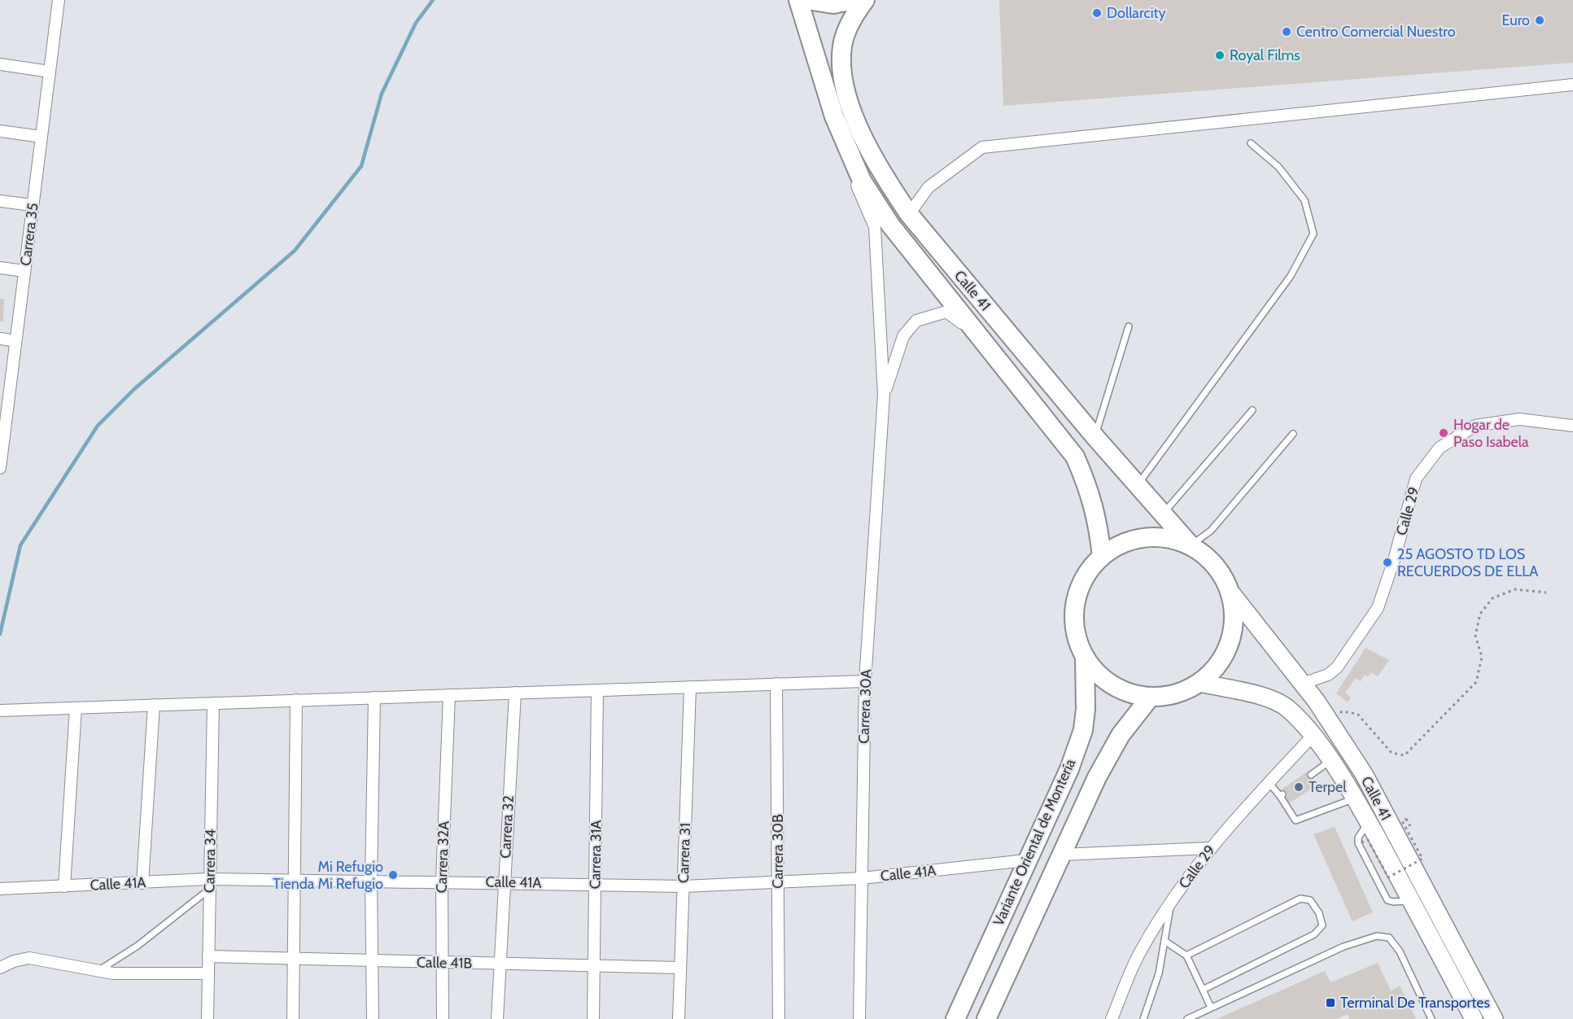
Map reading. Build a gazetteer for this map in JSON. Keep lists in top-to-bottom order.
{
  "streets": {
    "highway": ["Calle 41", "Variante Oriental de Montería"],
    "street": [
      "Carrera 35",
      "Calle 29",
      "Carrera 30A",
      "Carrera 32",
      "Carrera 30B",
      "Carrera 31",
      "Carrera 31A",
      "Carrera 32A",
      "Carrera 34",
      "Calle 41A",
      "Calle 41B"
    ]
  },
  "crossings": [
    ["Calle 41", "Calle 29"],
    ["Calle 41", "Variante Oriental de Montería"],
    ["Carrera 30A", "Calle 41A"],
    ["Carrera 32", "Calle 41A"],
    ["Carrera 32", "Calle 41B"],
    ["Variante Oriental de Montería", "Calle 41A"],
    ["Carrera 30B", "Calle 41A"],
    ["Carrera 31", "Calle 41A"],
    ["Carrera 31", "Calle 41B"],
    ["Carrera 31A", "Calle 41A"],
    ["Carrera 31A", "Calle 41B"],
    ["Carrera 32A", "Calle 41A"],
    ["Carrera 32A", "Calle 41B"],
    ["Carrera 34", "Calle 41A"],
    ["Carrera 34", "Calle 41B"]
  ],
  "places": {
    "other": [
      "Dollarcity",
      "Euro",
      "Centro Comercial Nuestro",
      "Royal Films",
      "Hogar de Paso Isabela",
      "25 AGOSTO TD LOS RECUERDOS DE ELLA",
      "Terpel",
      "Mi Refugio Tienda Mi Refugio"
    ],
    "transit": ["Terminal De Transportes"]
  }
}
